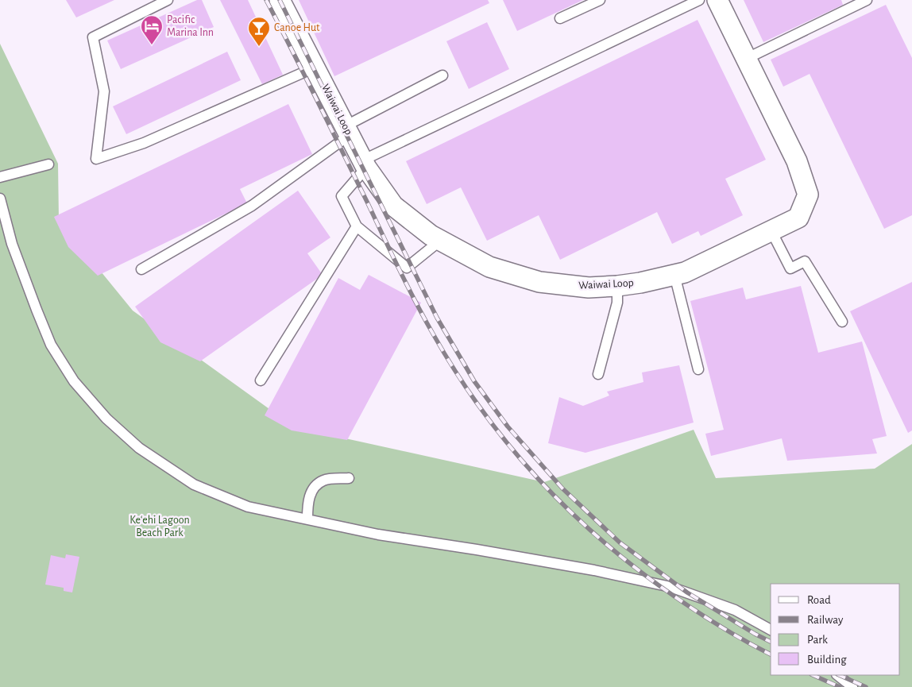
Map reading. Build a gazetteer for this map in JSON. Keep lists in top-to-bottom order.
{
  "streets": {
    "street": ["Waiwai Loop"]
  },
  "parks": ["Keʻehi Lagoon Beach Park"],
  "places": {
    "hotel": ["Pacific Marina Inn"],
    "bar": ["Canoe Hut"]
  },
  "legend": [
    "Road",
    "Railway",
    "Park",
    "Building"
  ]
}
